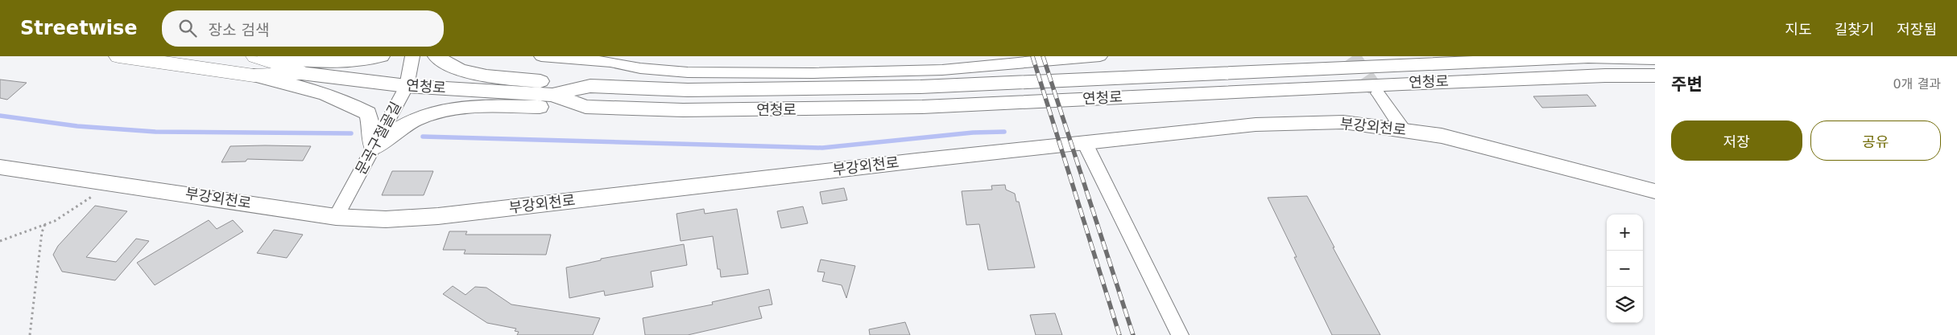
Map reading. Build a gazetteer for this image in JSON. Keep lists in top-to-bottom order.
{
  "streets": {
    "highway": ["연청로"],
    "main road": ["부강외천로"],
    "street": ["문곡구절골길"]
  },
  "crossings": [
    ["연청로", "문곡구절골길"],
    ["부강외천로", "문곡구절골길"]
  ],
  "page": {
    "header": "Streetwise",
    "search": "장소 검색",
    "nav": ["지도", "길찾기", "저장됨"],
    "heading": ["주변", "0개 결과"],
    "buttons": ["저장", "공유"],
    "map_buttons": ["+", "−"]
  }
}
